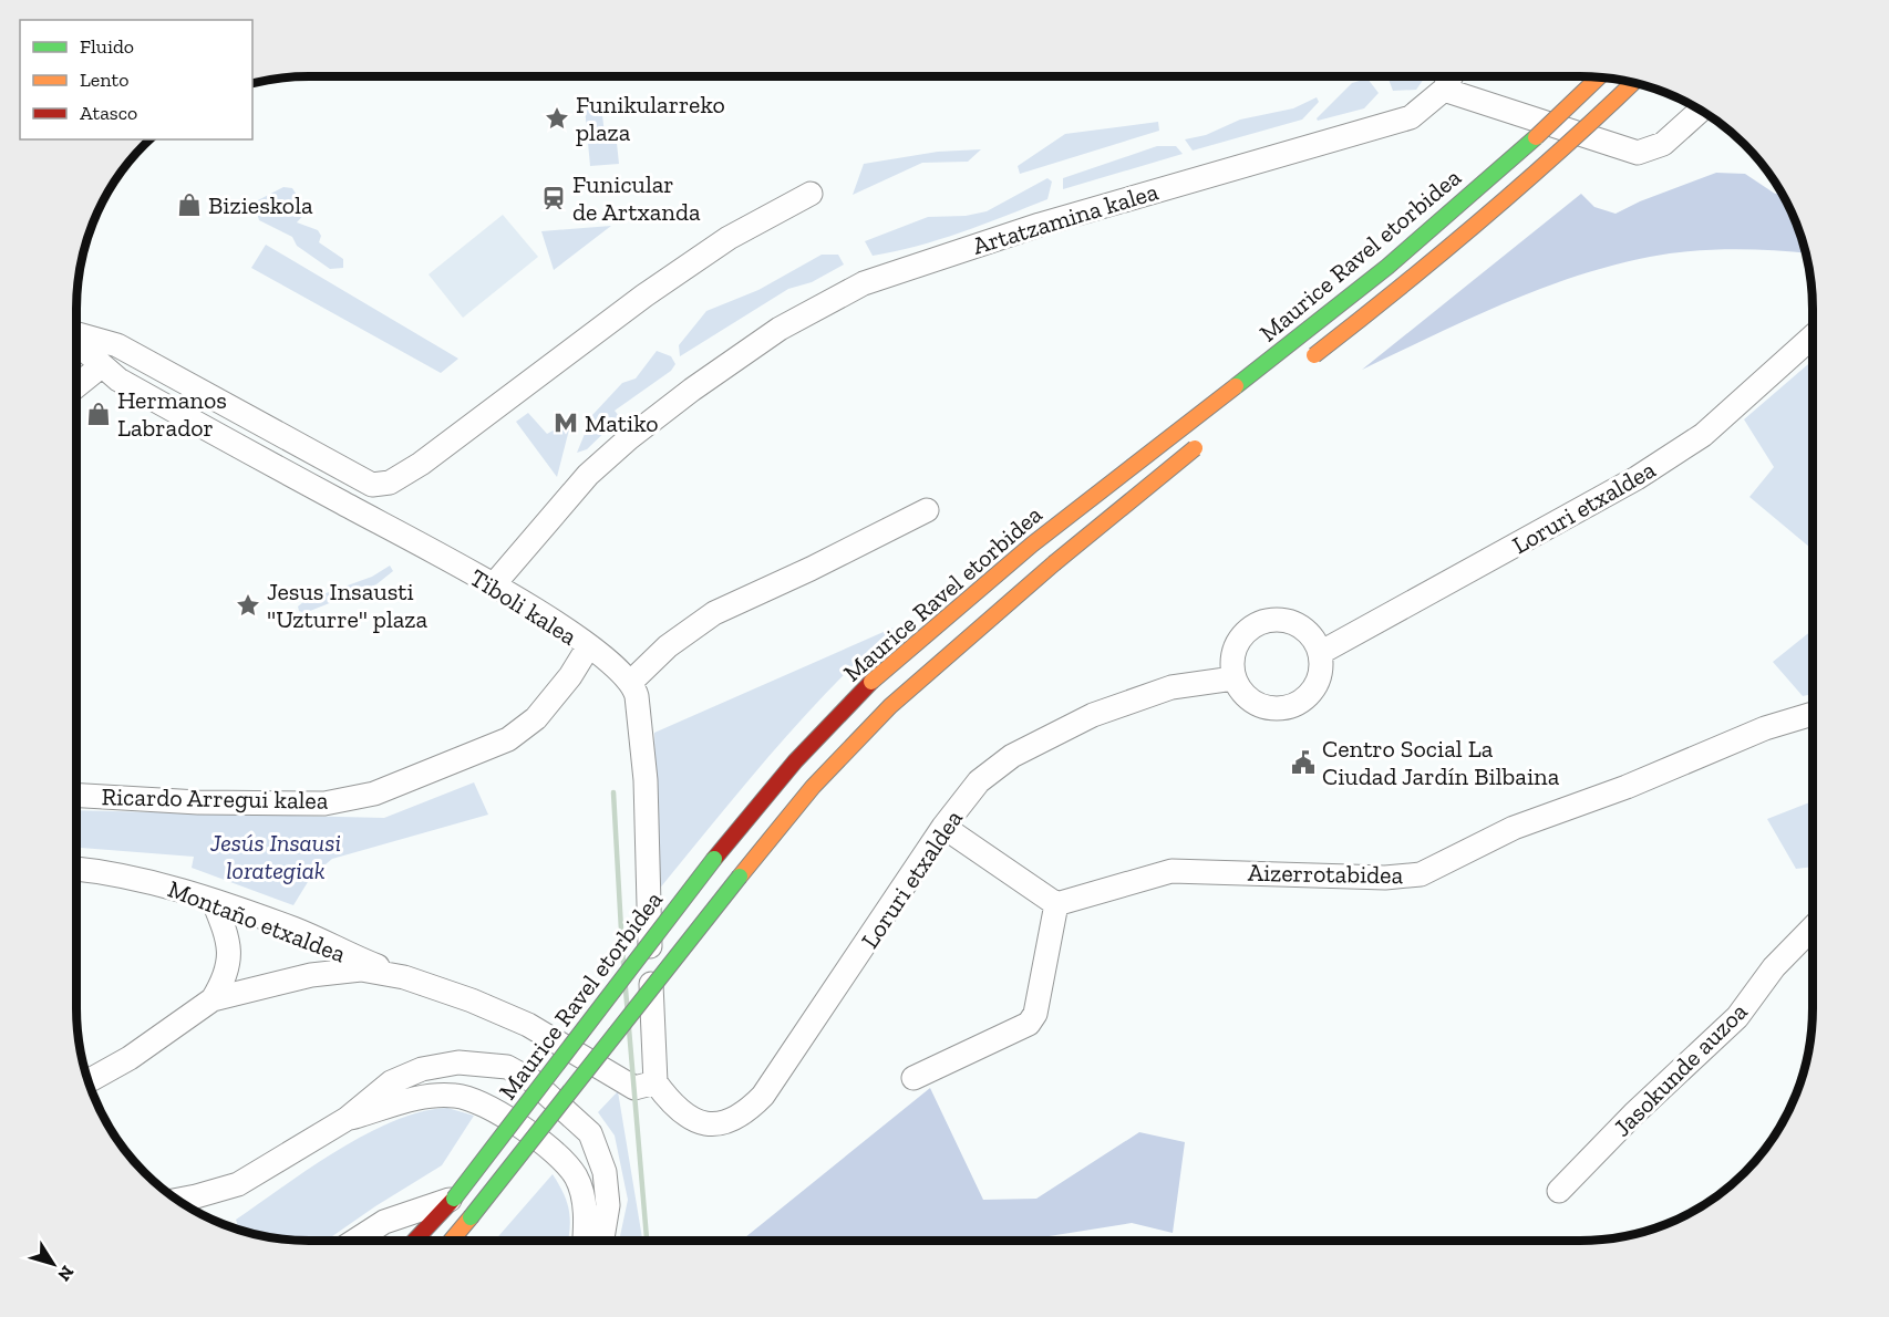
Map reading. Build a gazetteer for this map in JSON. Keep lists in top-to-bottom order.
{
  "streets": {
    "main road": ["Maurice Ravel etorbidea"],
    "street": [
      "Artatzamina kalea",
      "Loruri etxaldea",
      "Tiboli kalea",
      "Ricardo Arregui kalea",
      "Aizerrotabidea",
      "Montaño etxaldea",
      "Jasokunde auzoa"
    ]
  },
  "crossings": [
    ["Artatzamina kalea", "Tiboli kalea"],
    ["Tiboli kalea", "Ricardo Arregui kalea"]
  ],
  "parks": ["Jesús Insausi lorategiak"],
  "places": {
    "place": ["Funikularreko plaza", "Jesus Insausti \"Uzturre\" plaza"],
    "station": ["Funicular de Artxanda"],
    "shop": ["Bizieskola", "Hermanos Labrador"],
    "metro station": ["Matiko"],
    "public building": ["Centro Social La Ciudad Jardín Bilbaina"]
  },
  "legend": ["Fluido", "Lento", "Atasco"],
  "north": "bottom right"
}
